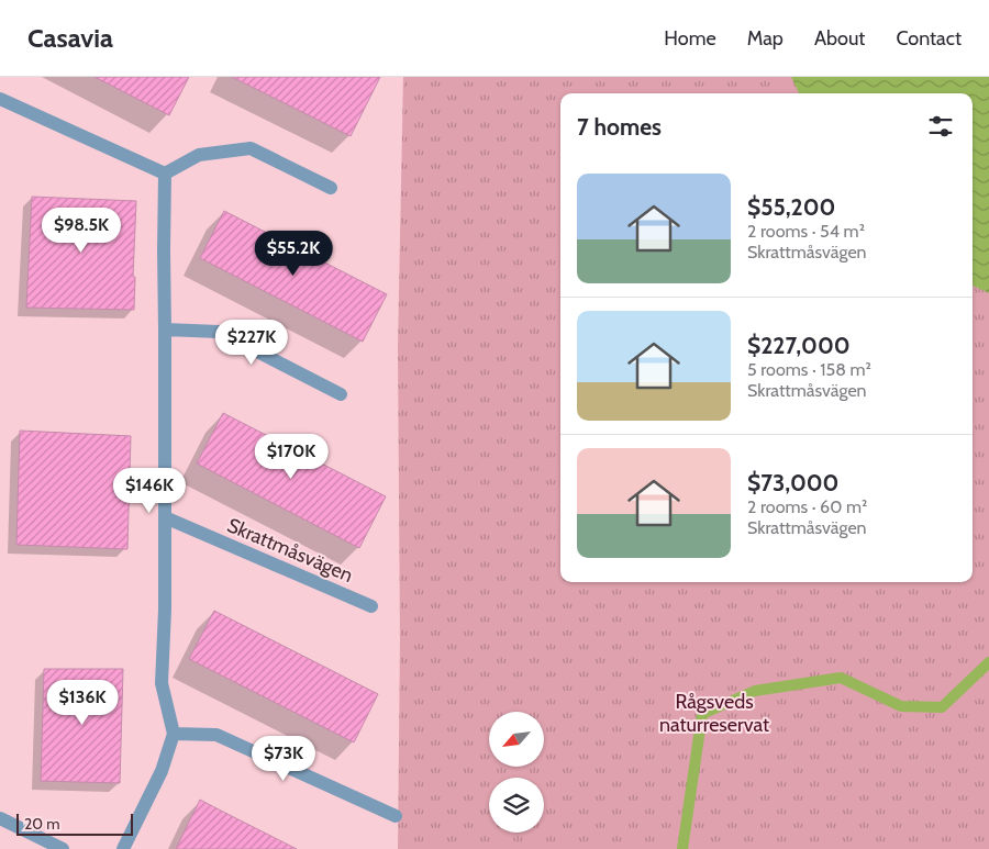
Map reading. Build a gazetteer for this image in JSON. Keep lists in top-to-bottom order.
{
  "streets": {
    "street": ["Skrattmåsvägen"]
  },
  "parks": ["Rågsveds naturreservat"],
  "scale_bar": "20 m",
  "north": "bottom left",
  "page": {
    "header": "Casavia",
    "nav": [
      "Home",
      "Map",
      "About",
      "Contact"
    ],
    "heading": "7 homes",
    "list": [
      {
        "name": "$55,200",
        "note": "2 rooms · 54 m² · Skrattmåsvägen"
      },
      {
        "name": "$227,000",
        "note": "5 rooms · 158 m² · Skrattmåsvägen"
      },
      {
        "name": "$73,000",
        "note": "2 rooms · 60 m² · Skrattmåsvägen"
      }
    ],
    "price": [
      "$98.5K",
      "$55.2K",
      "$227K",
      "$170K",
      "$146K",
      "$136K",
      "$73K"
    ],
    "scale": "20 m"
  }
}
